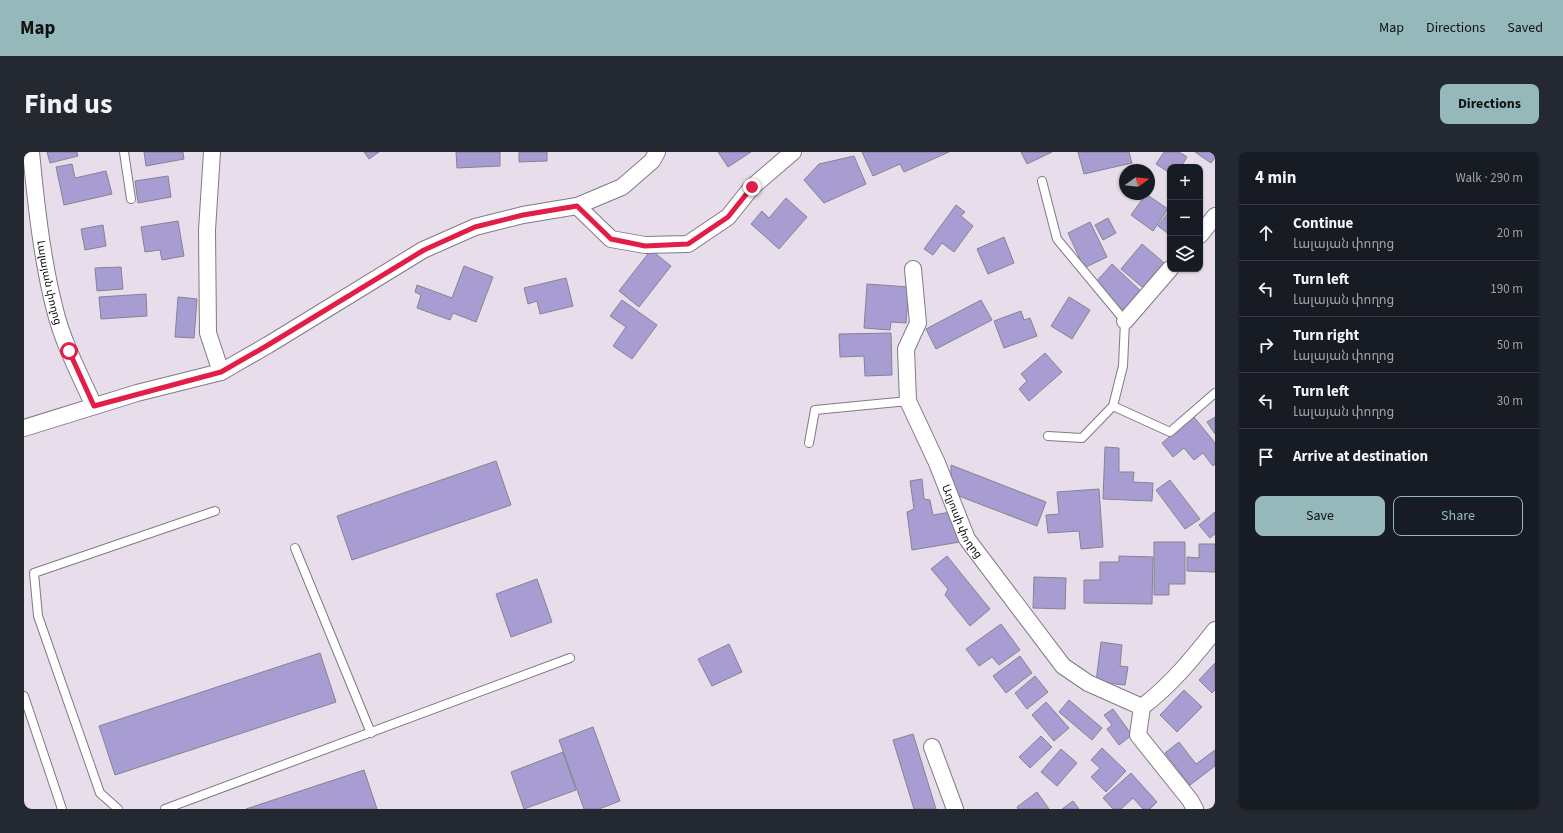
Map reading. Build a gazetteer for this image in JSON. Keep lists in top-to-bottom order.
{
  "streets": {
    "street": ["Լալայան փողոց", "Աղյուսի փողոց"]
  },
  "north": "right",
  "page": {
    "header": "Map",
    "nav": ["Map", "Directions", "Saved"],
    "title": "Find us",
    "buttons": [
      "Directions",
      ["Save", "Share"]
    ],
    "heading": ["4 min", "Walk · 290 m"],
    "map_buttons": ["+", "−"],
    "list": [
      ["Continue", "Լալայան փողոց", "20 m"],
      ["Turn left", "Լալայան փողոց", "190 m"],
      ["Turn right", "Լալայան փողոց", "50 m"],
      ["Turn left", "Լալայան փողոց", "30 m"],
      "Arrive at destination"
    ]
  }
}
